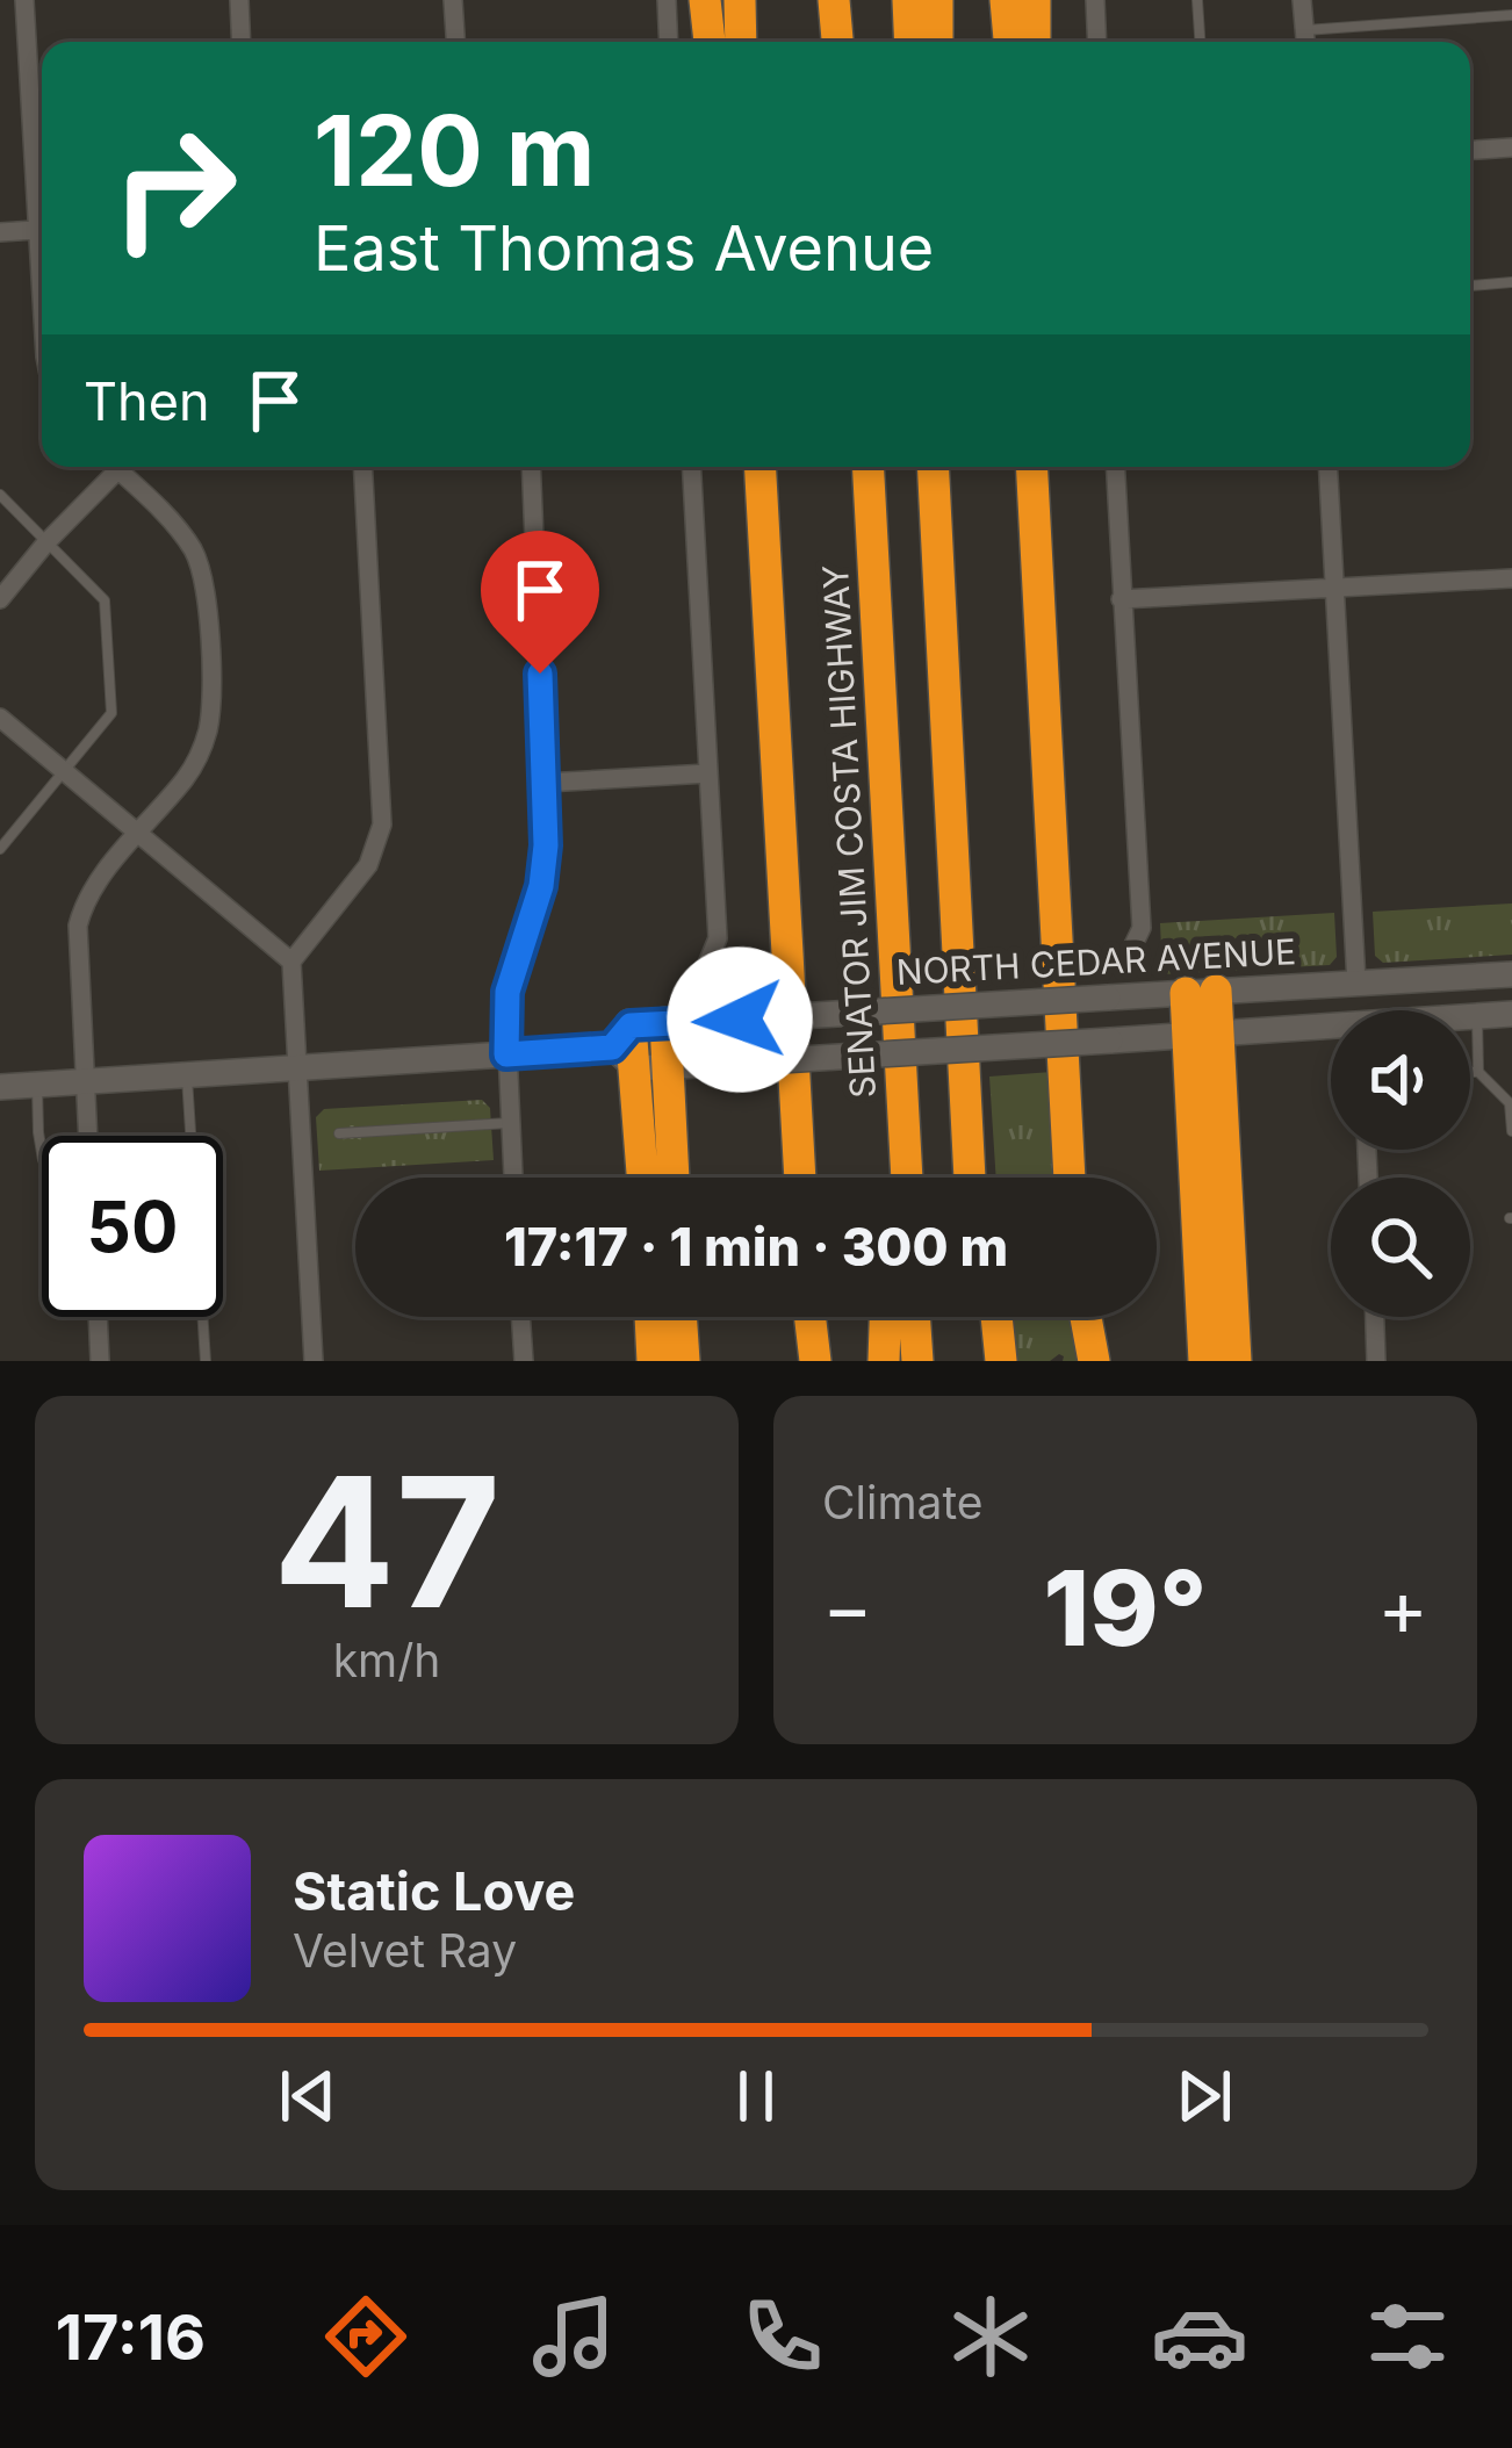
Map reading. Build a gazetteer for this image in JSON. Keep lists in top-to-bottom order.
{
  "streets": {
    "highway": ["SENATOR JIM COSTA HIGHWAY"],
    "main road": ["NORTH CEDAR AVENUE"]
  },
  "page": {
    "turn": ["120 m", "East Thomas Avenue"],
    "then": "Then",
    "limit": "50",
    "trip": "17:17 · 1 min · 300 m",
    "tile": [
      ["47", "km/h"],
      "Climate"
    ],
    "heat": ["−", "19°", "+"],
    "song": ["Static Love", "Velvet Ray"],
    "tabs": "17:16"
  }
}
